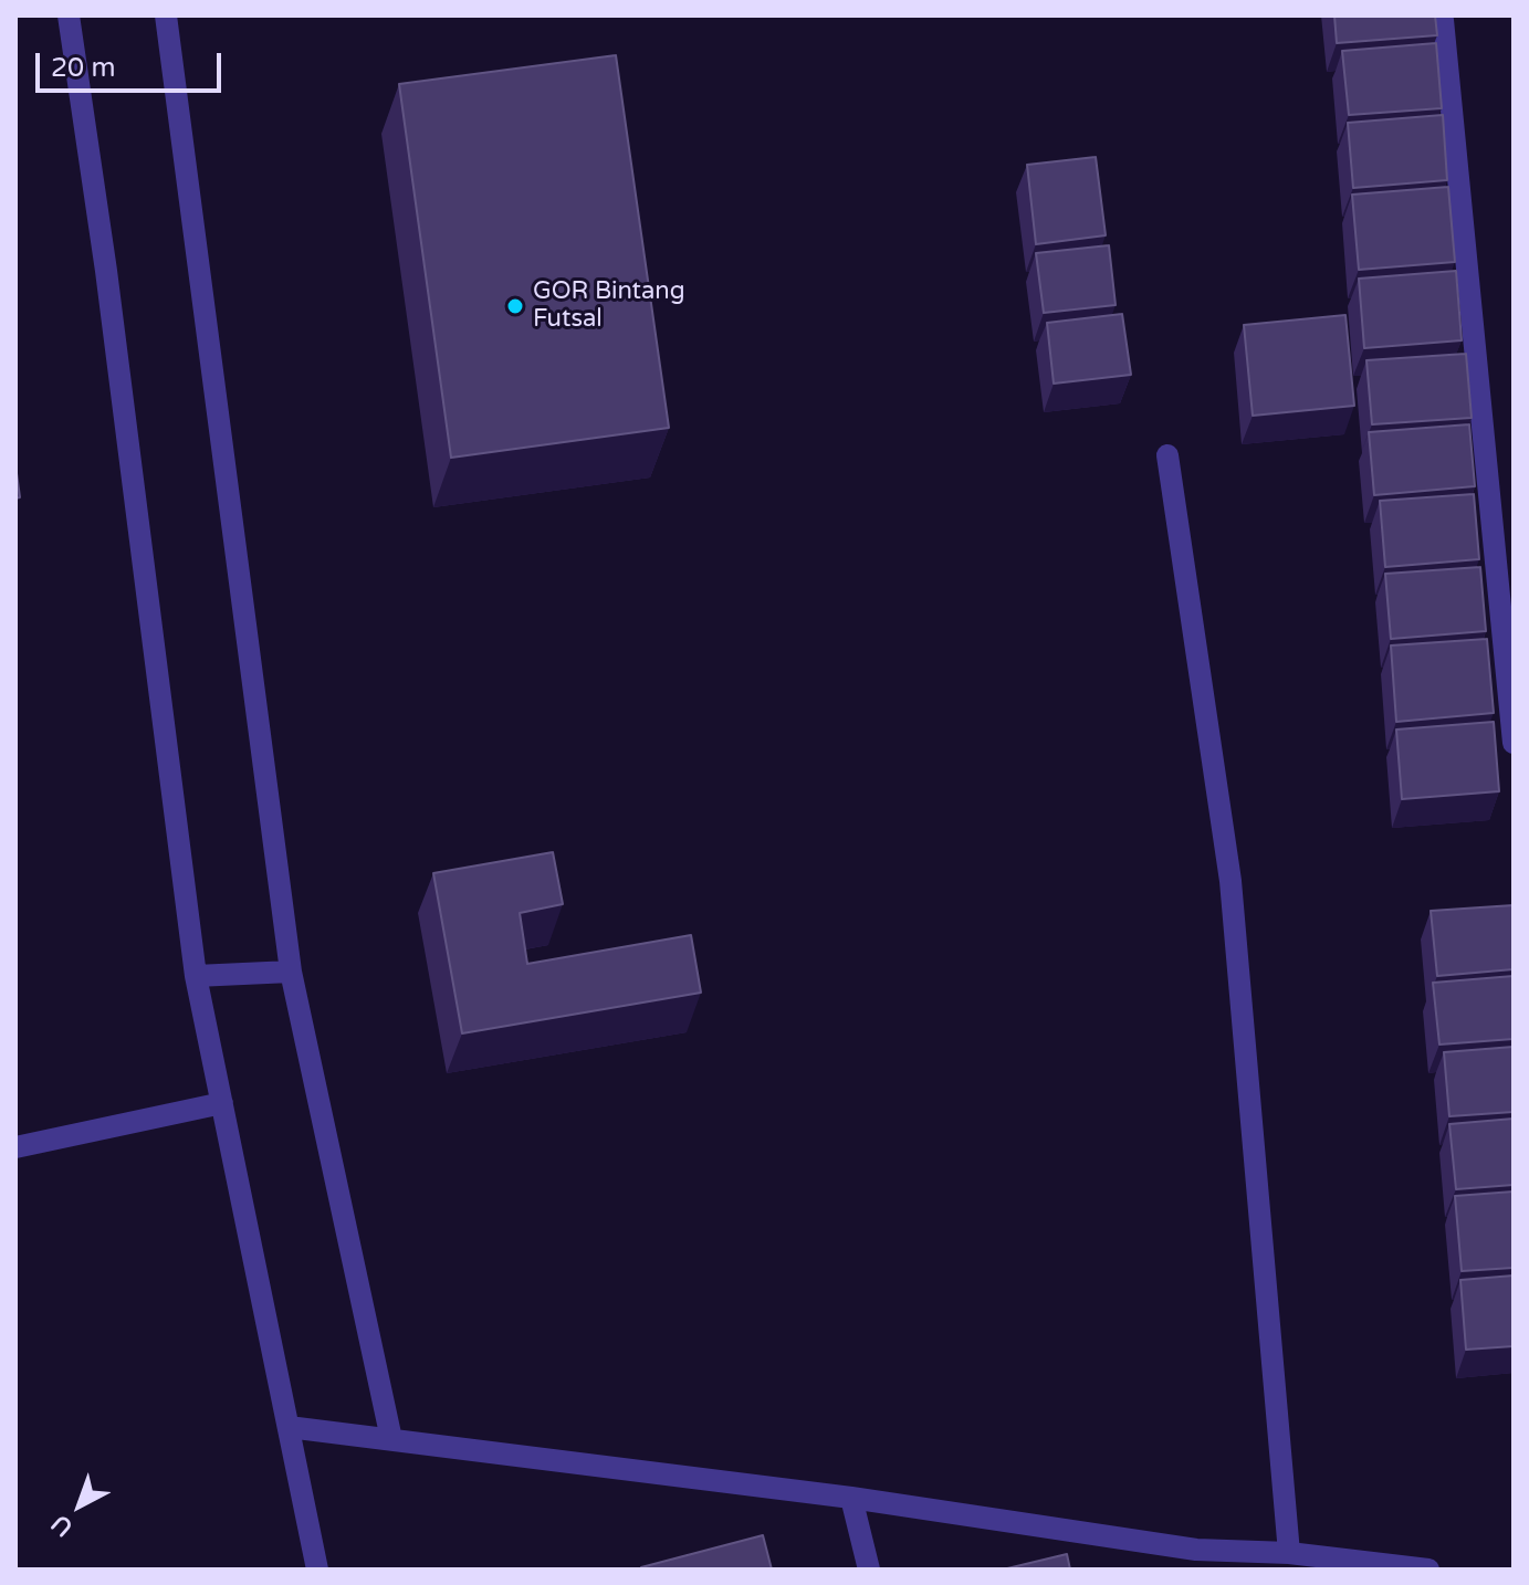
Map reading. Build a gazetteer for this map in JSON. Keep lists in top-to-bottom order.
{
  "places": ["GOR Bintang Futsal"],
  "scale_bar": "20 m",
  "north": "bottom left"
}
